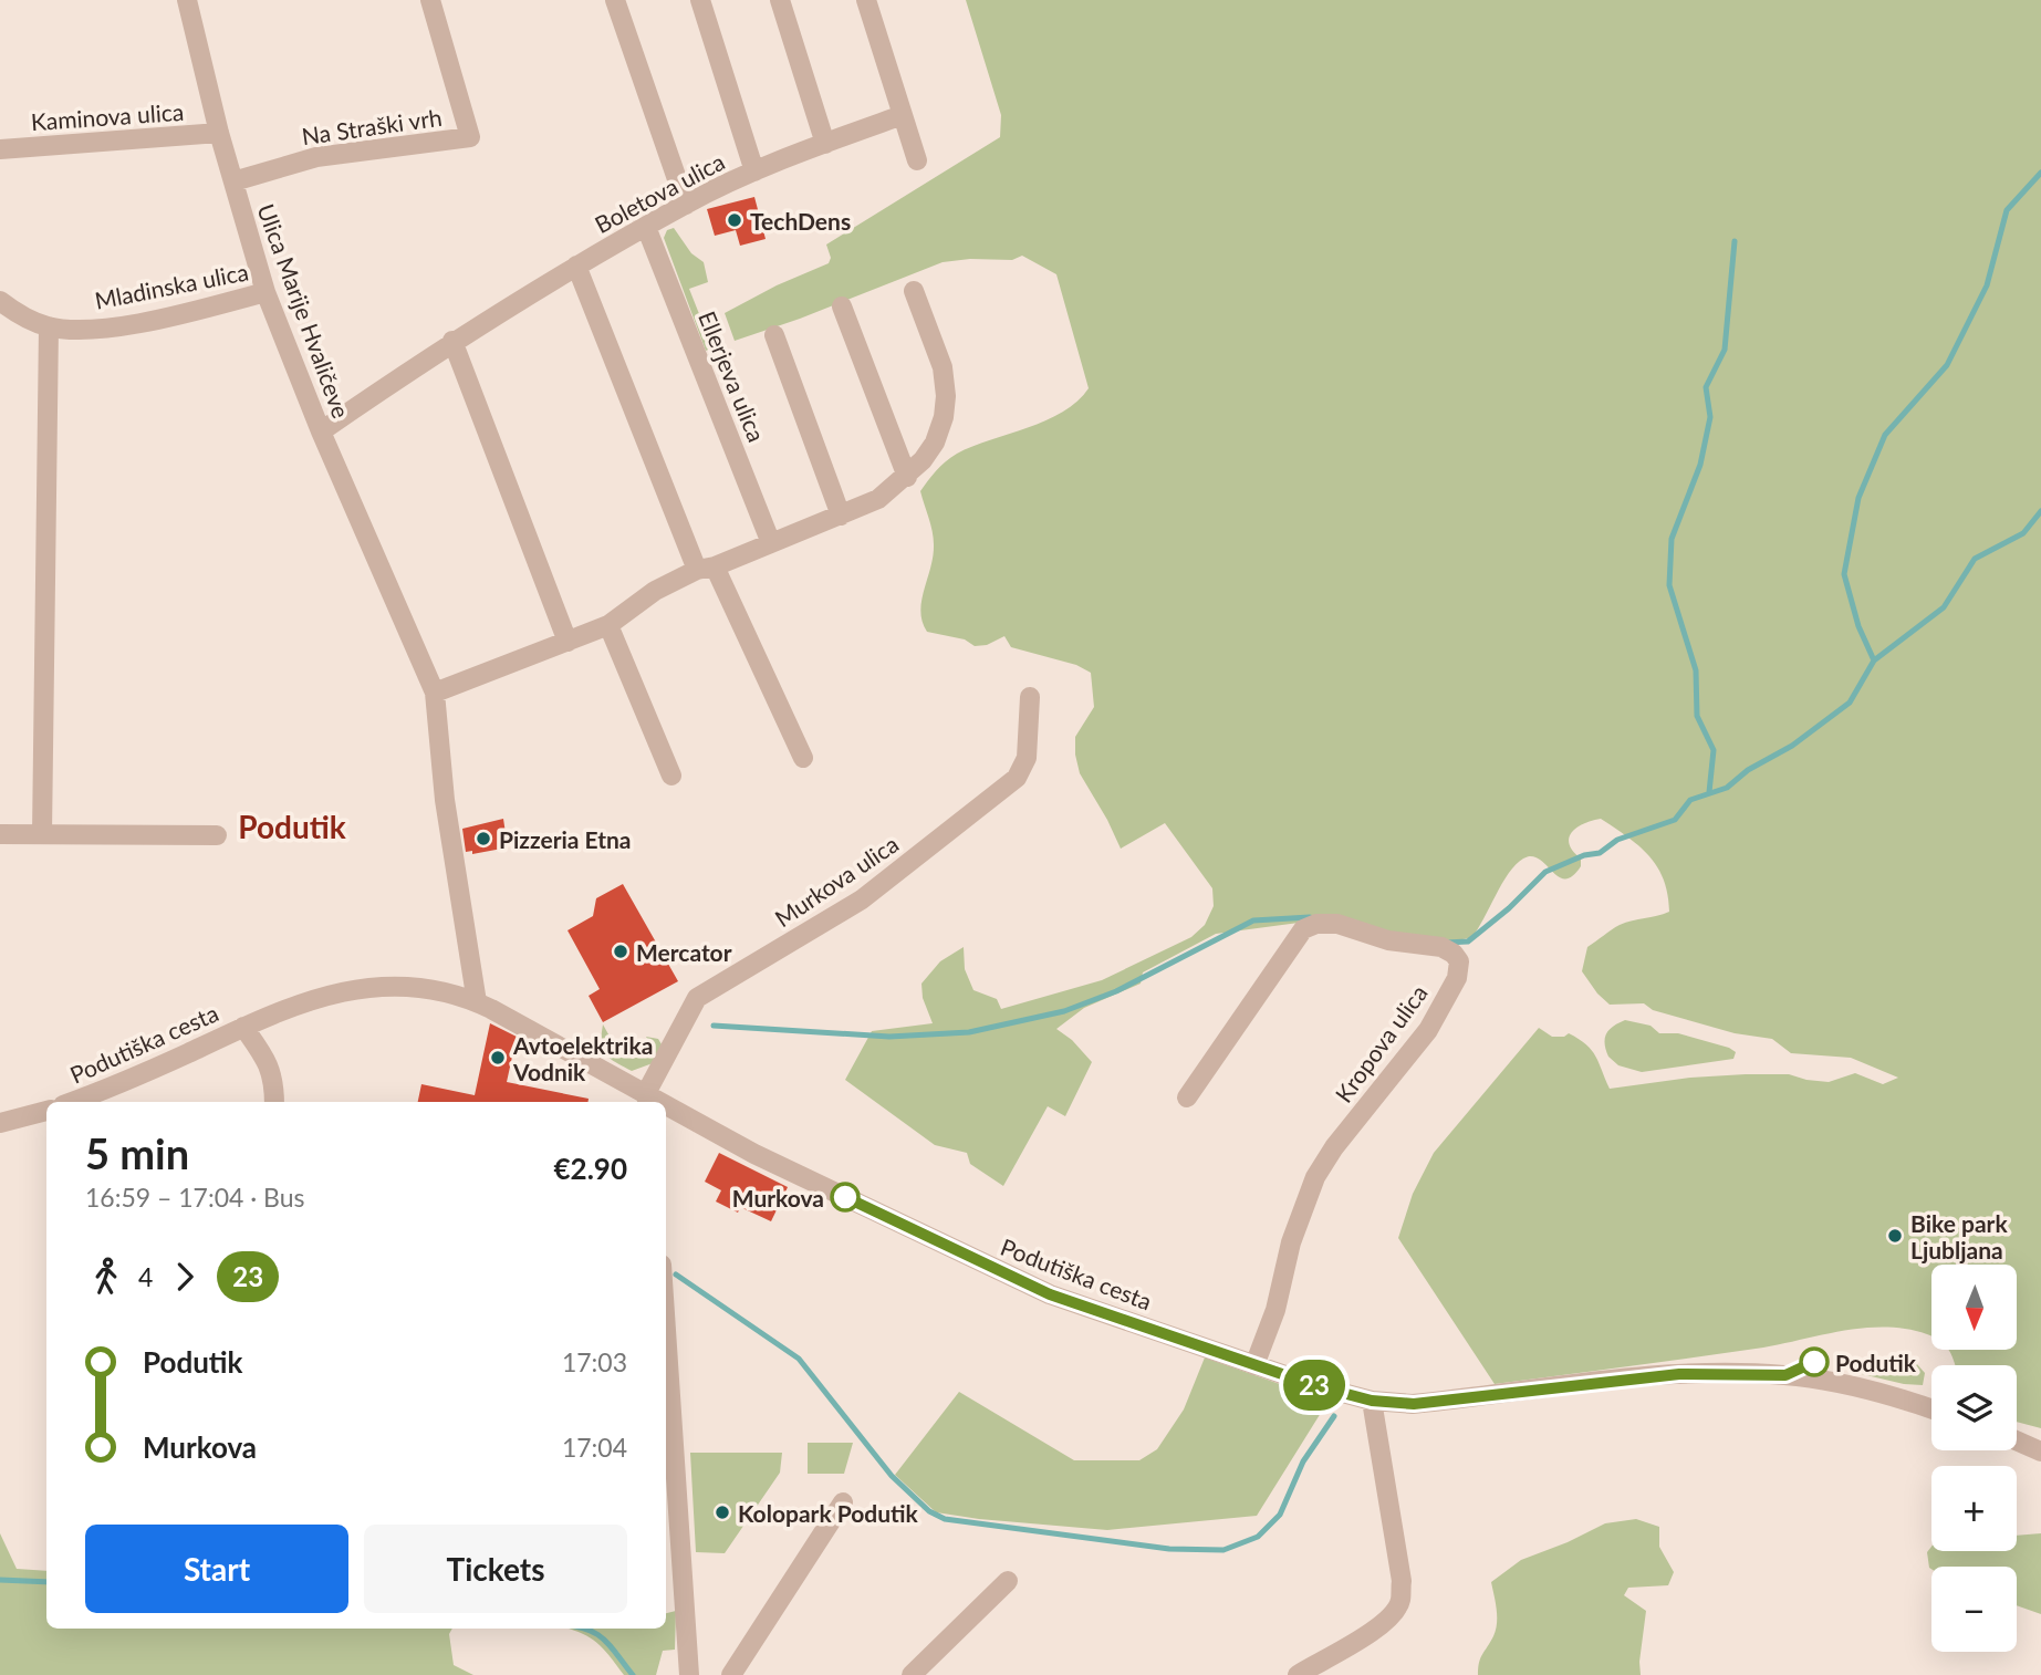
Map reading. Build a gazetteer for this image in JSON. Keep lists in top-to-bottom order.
{
  "streets": {
    "street": [
      "Kaminova ulica",
      "Na Straški vrh",
      "Boletova ulica",
      "Mladinska ulica",
      "Ulica Marije Hvaličeve",
      "Ellerjeva ulica",
      "Murkova ulica",
      "Podutiška cesta",
      "Kropova ulica"
    ]
  },
  "crossings": [
    ["Kaminova ulica", "Ulica Marije Hvaličeve"],
    ["Na Straški vrh", "Ulica Marije Hvaličeve"],
    ["Boletova ulica", "Ulica Marije Hvaličeve"],
    ["Boletova ulica", "Ellerjeva ulica"],
    ["Mladinska ulica", "Ulica Marije Hvaličeve"],
    ["Ulica Marije Hvaličeve", "Podutiška cesta"],
    ["Murkova ulica", "Podutiška cesta"],
    ["Podutiška cesta", "Kropova ulica"]
  ],
  "districts": ["Podutik"],
  "places": [
    "TechDens",
    "Pizzeria Etna",
    "Mercator",
    "Avtoelektrika Vodnik",
    "Murkova",
    "Bike park Ljubljana",
    "Podutik",
    "Kolopark Podutik"
  ],
  "lines": ["bus line 23"],
  "north": "bottom",
  "page": {
    "on_map": "23",
    "heading": ["5 min", "16:59 – 17:04 · Bus", "€2.90"],
    "legs": ["4", "23"],
    "map_buttons": ["+", "−"],
    "list": [
      {
        "name": "Podutik",
        "value": "17:03"
      },
      {
        "name": "Murkova",
        "value": "17:04"
      }
    ],
    "buttons": ["Start", "Tickets"]
  }
}
